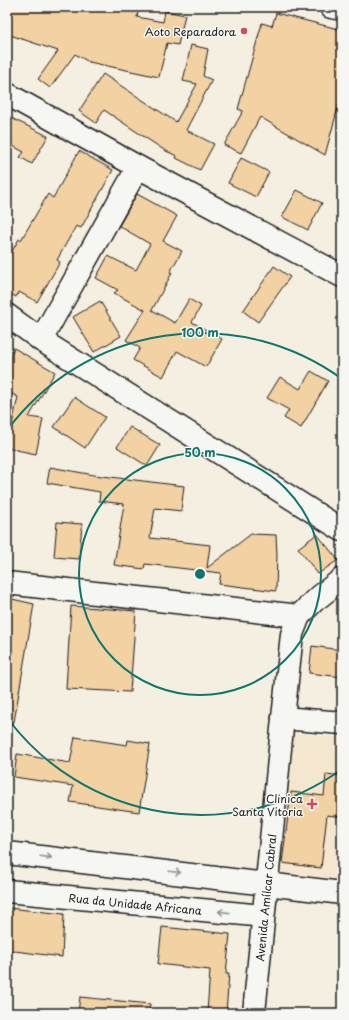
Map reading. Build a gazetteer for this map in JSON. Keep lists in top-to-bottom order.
{
  "streets": {
    "street": ["Avenida Amílcar Cabral", "Rua da Unidade Africana"]
  },
  "crossings": [
    ["Avenida Amílcar Cabral", "Rua da Unidade Africana"]
  ],
  "places": {
    "other": ["Aoto Reparadora"],
    "health": ["Clinica Santa Vitoria"]
  },
  "rings": ["100 m", "50 m"]
}
